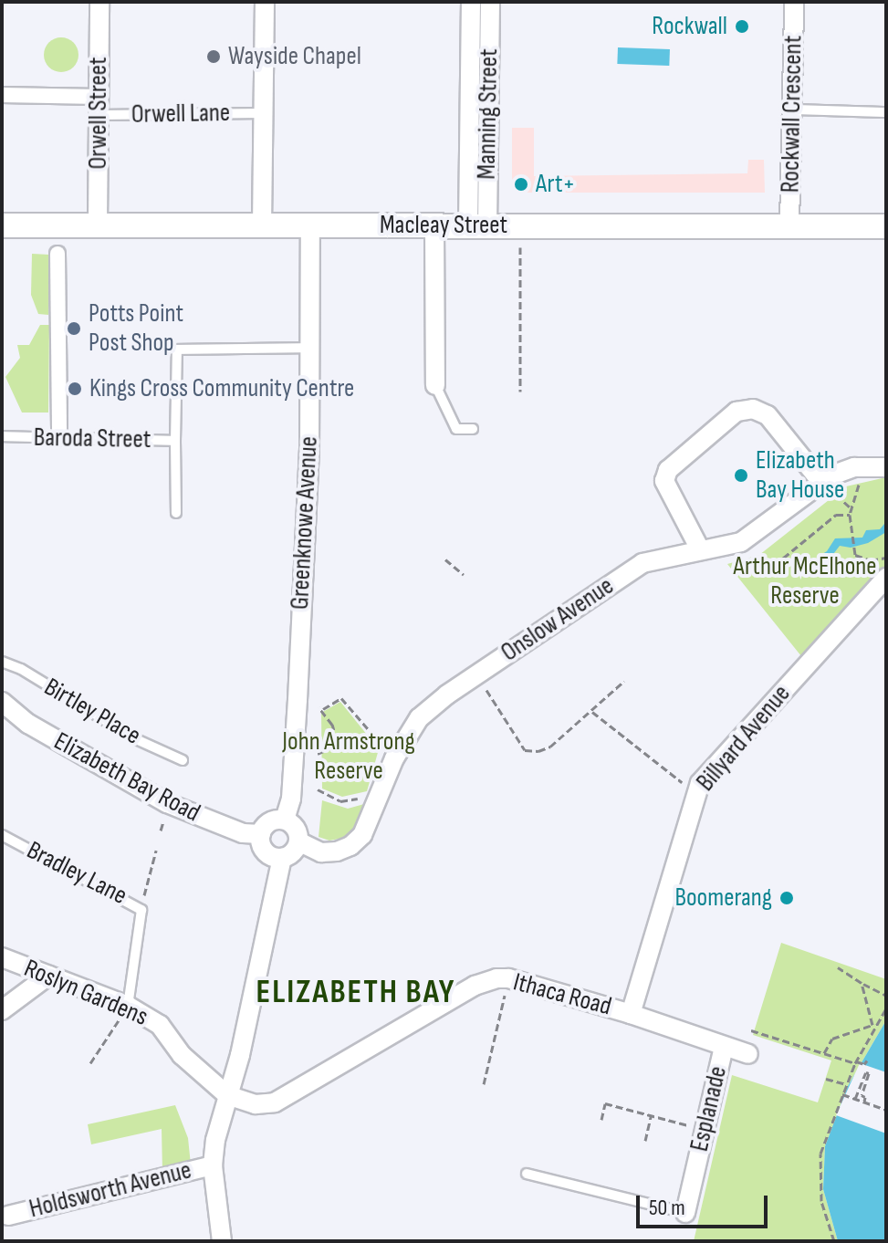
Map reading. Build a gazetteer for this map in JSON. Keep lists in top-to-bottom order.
{
  "streets": {
    "street": [
      "Orwell Street",
      "Manning Street",
      "Rockwall Crescent",
      "Macleay Street",
      "Greenknowe Avenue",
      "Onslow Avenue",
      "Billyard Avenue",
      "Elizabeth Bay Road",
      "Roslyn Gardens",
      "Ithaca Road",
      "Esplanade",
      "Holdsworth Avenue"
    ],
    "lane": [
      "Orwell Lane",
      "Baroda Street",
      "Birtley Place",
      "Bradley Lane"
    ]
  },
  "crossings": [
    ["Orwell Street", "Orwell Lane"],
    ["Orwell Street", "Macleay Street"],
    ["Manning Street", "Macleay Street"],
    ["Rockwall Crescent", "Macleay Street"],
    ["Macleay Street", "Greenknowe Avenue"],
    ["Baroda Street", "Greenknowe Avenue"],
    ["Greenknowe Avenue", "Onslow Avenue"],
    ["Greenknowe Avenue", "Elizabeth Bay Road"],
    ["Onslow Avenue", "Elizabeth Bay Road"],
    ["Billyard Avenue", "Ithaca Road"],
    ["Bradley Lane", "Roslyn Gardens"],
    ["Roslyn Gardens", "Ithaca Road"],
    ["Ithaca Road", "Esplanade"]
  ],
  "districts": ["ELIZABETH BAY"],
  "parks": ["Arthur McElhone Reserve", "John Armstrong Reserve"],
  "places": [
    "Rockwall",
    "Wayside Chapel",
    "Art+",
    "Potts Point Post Shop",
    "Kings Cross Community Centre",
    "Elizabeth Bay House",
    "Boomerang"
  ],
  "scale_bar": "50 m"
}
